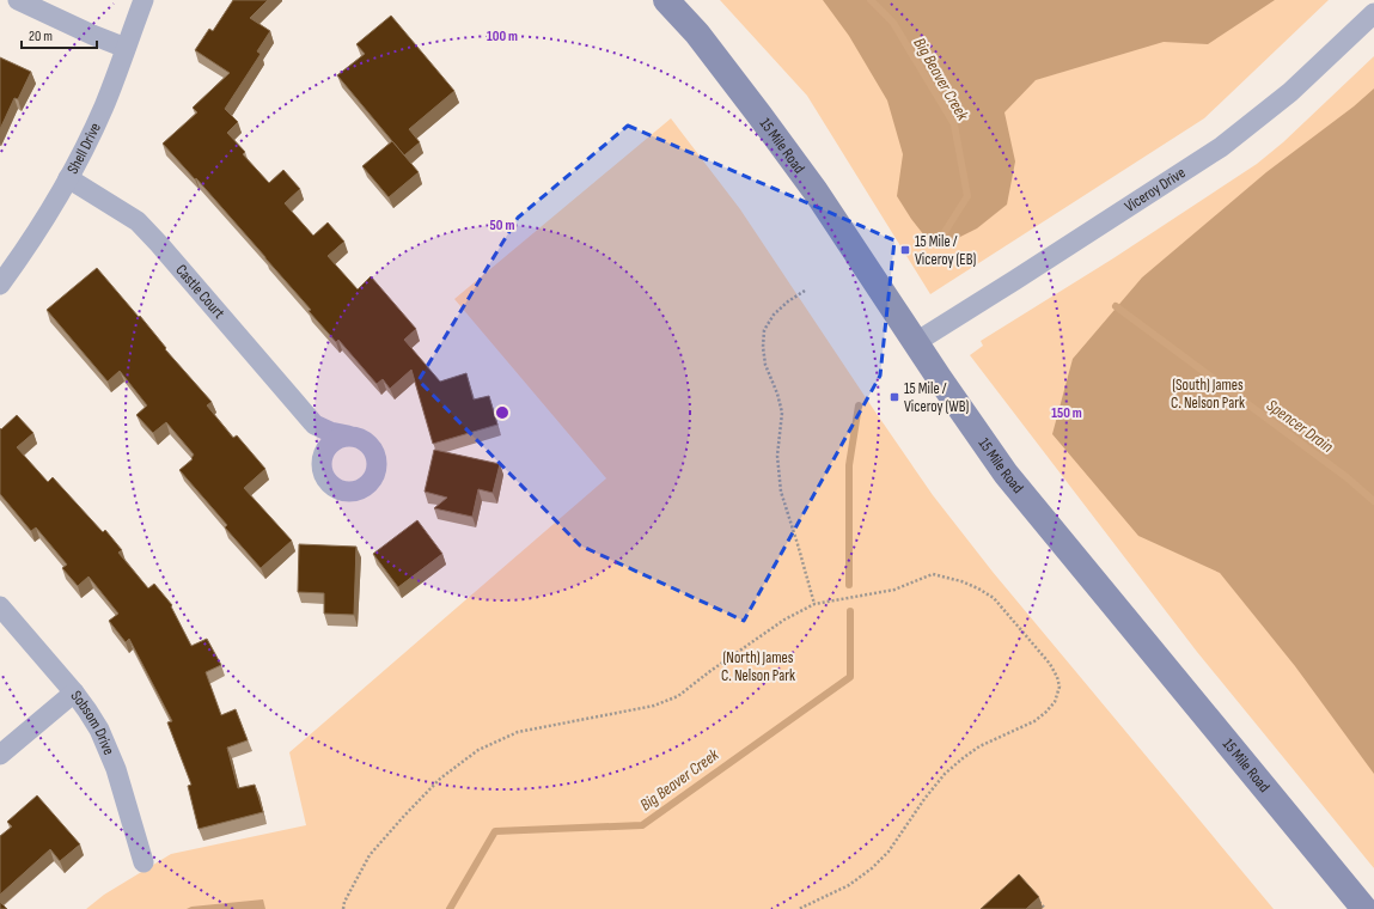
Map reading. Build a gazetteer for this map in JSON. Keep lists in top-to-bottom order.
{
  "streets": {
    "main road": ["15 Mile Road"],
    "street": [
      "Shell Drive",
      "Viceroy Drive",
      "Castle Court",
      "Sobsom Drive"
    ]
  },
  "crossings": [
    ["15 Mile Road", "Viceroy Drive"],
    ["Shell Drive", "Castle Court"]
  ],
  "water": ["Big Beaver Creek", "Spencer Drain"],
  "parks": ["(South) James C. Nelson Park", "(North) James C. Nelson Park"],
  "places": {
    "transit": ["15 Mile / Viceroy (EB)", "15 Mile / Viceroy (WB)"]
  },
  "scale_bar": "20 m",
  "rings": ["100 m", "50 m", "150 m"]
}
